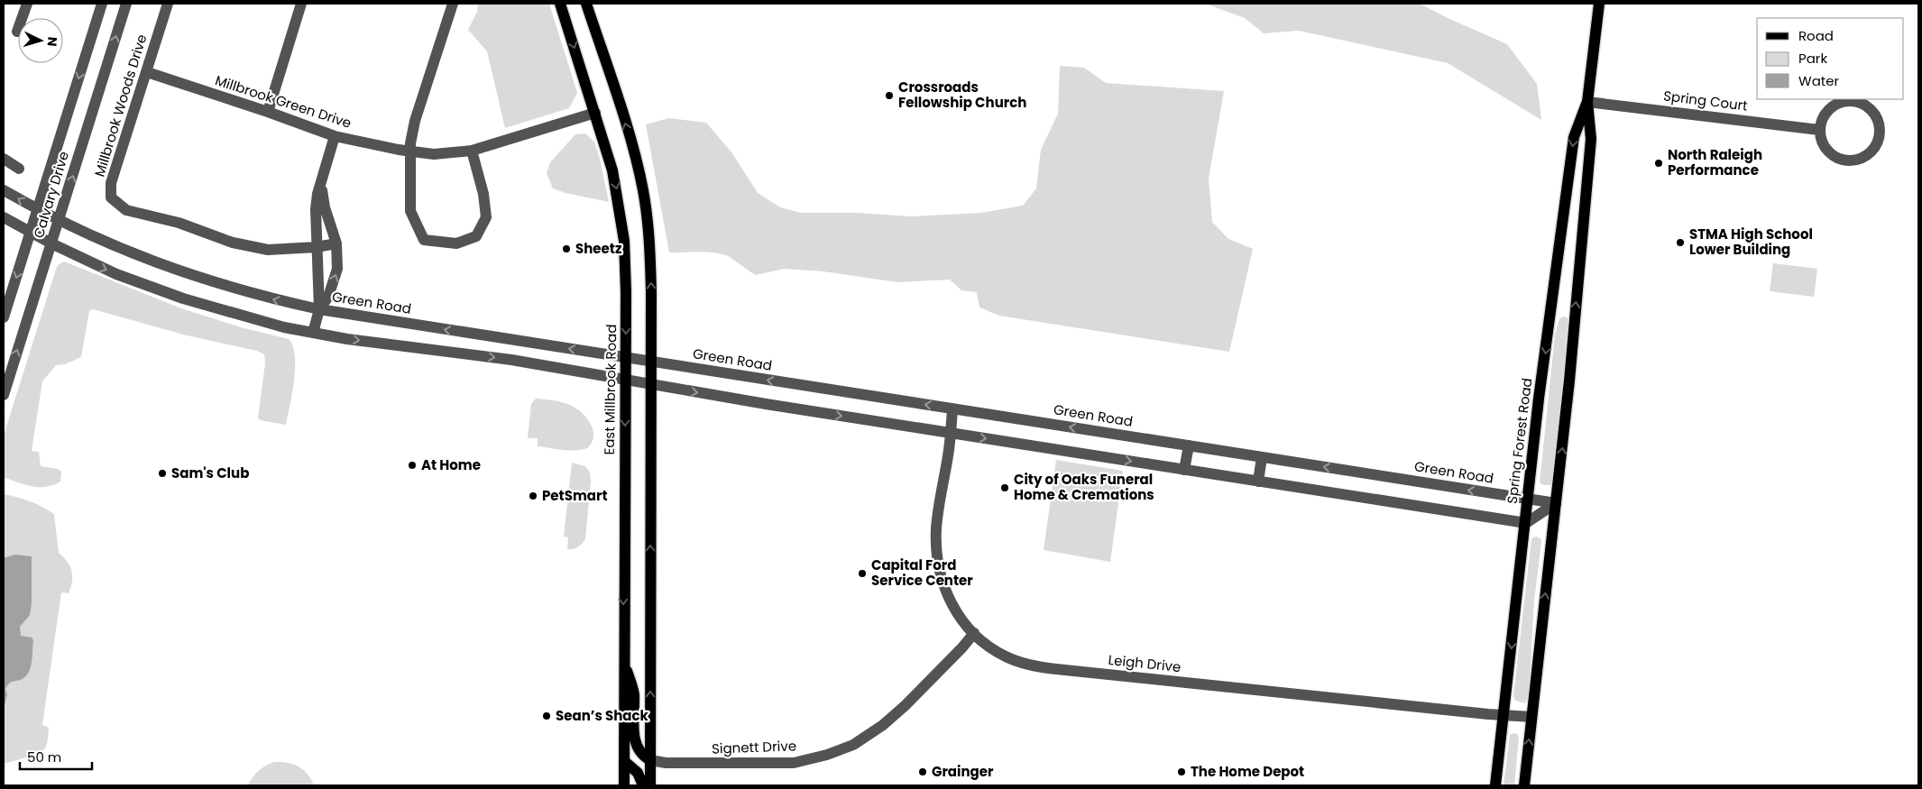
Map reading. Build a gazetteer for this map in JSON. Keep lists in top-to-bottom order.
{
  "streets": {
    "main road": ["East Millbrook Road", "Spring Forest Road"],
    "street": [
      "Spring Court",
      "Millbrook Green Drive",
      "Millbrook Woods Drive",
      "Calvary Drive",
      "Green Road",
      "Leigh Drive",
      "Signett Drive"
    ]
  },
  "crossings": [
    ["Spring Court", "Spring Forest Road"],
    ["Millbrook Green Drive", "Millbrook Woods Drive"],
    ["Millbrook Green Drive", "East Millbrook Road"],
    ["Calvary Drive", "Green Road"],
    ["Green Road", "East Millbrook Road"],
    ["Green Road", "Spring Forest Road"],
    ["Green Road", "Leigh Drive"],
    ["Spring Forest Road", "Leigh Drive"],
    ["Leigh Drive", "Signett Drive"]
  ],
  "places": [
    "Crossroads Fellowship Church",
    "North Raleigh Performance",
    "STMA High School Lower Building",
    "Sheetz",
    "At Home",
    "Sam's Club",
    "City of Oaks Funeral Home & Cremations",
    "PetSmart",
    "Capital Ford Service Center",
    "Sean’s Shack",
    "Grainger",
    "The Home Depot"
  ],
  "legend": ["Road", "Park", "Water"],
  "scale_bar": "50 m",
  "north": "right"
}
